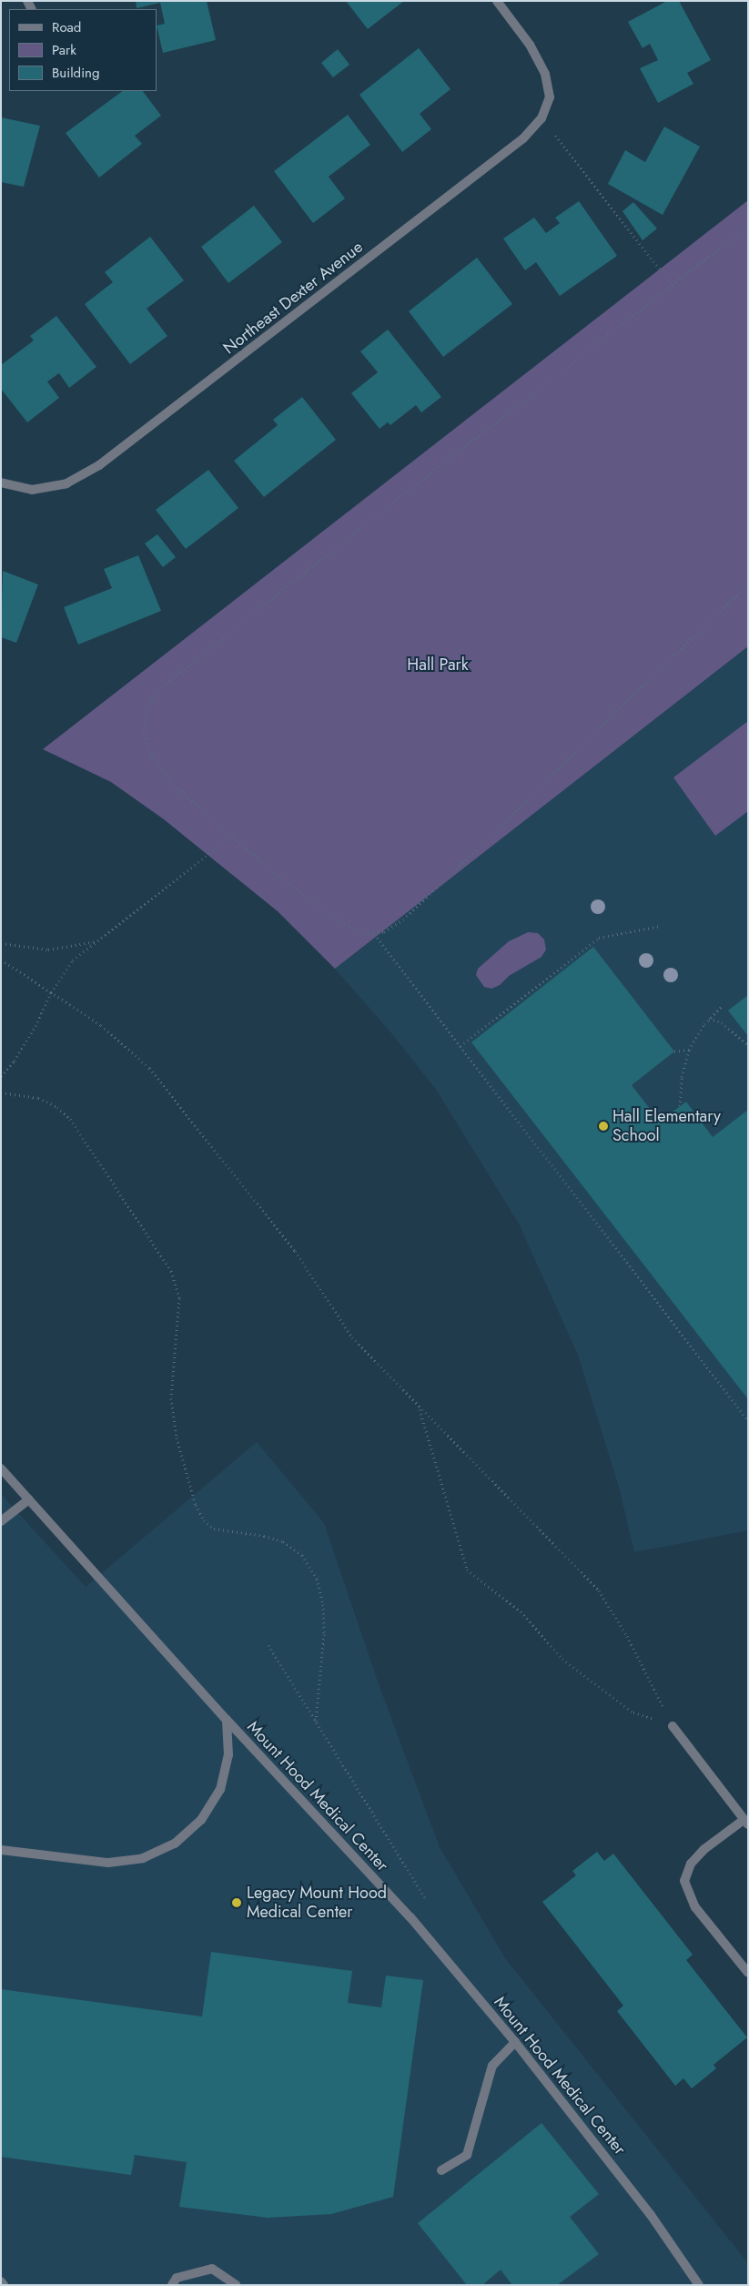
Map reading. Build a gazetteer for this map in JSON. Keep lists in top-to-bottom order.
{
  "streets": {
    "street": ["Northeast Dexter Avenue", "Mount Hood Medical Center"]
  },
  "parks": ["Hall Park"],
  "places": ["Hall Elementary School", "Legacy Mount Hood Medical Center"],
  "legend": ["Road", "Park", "Building"]
}
